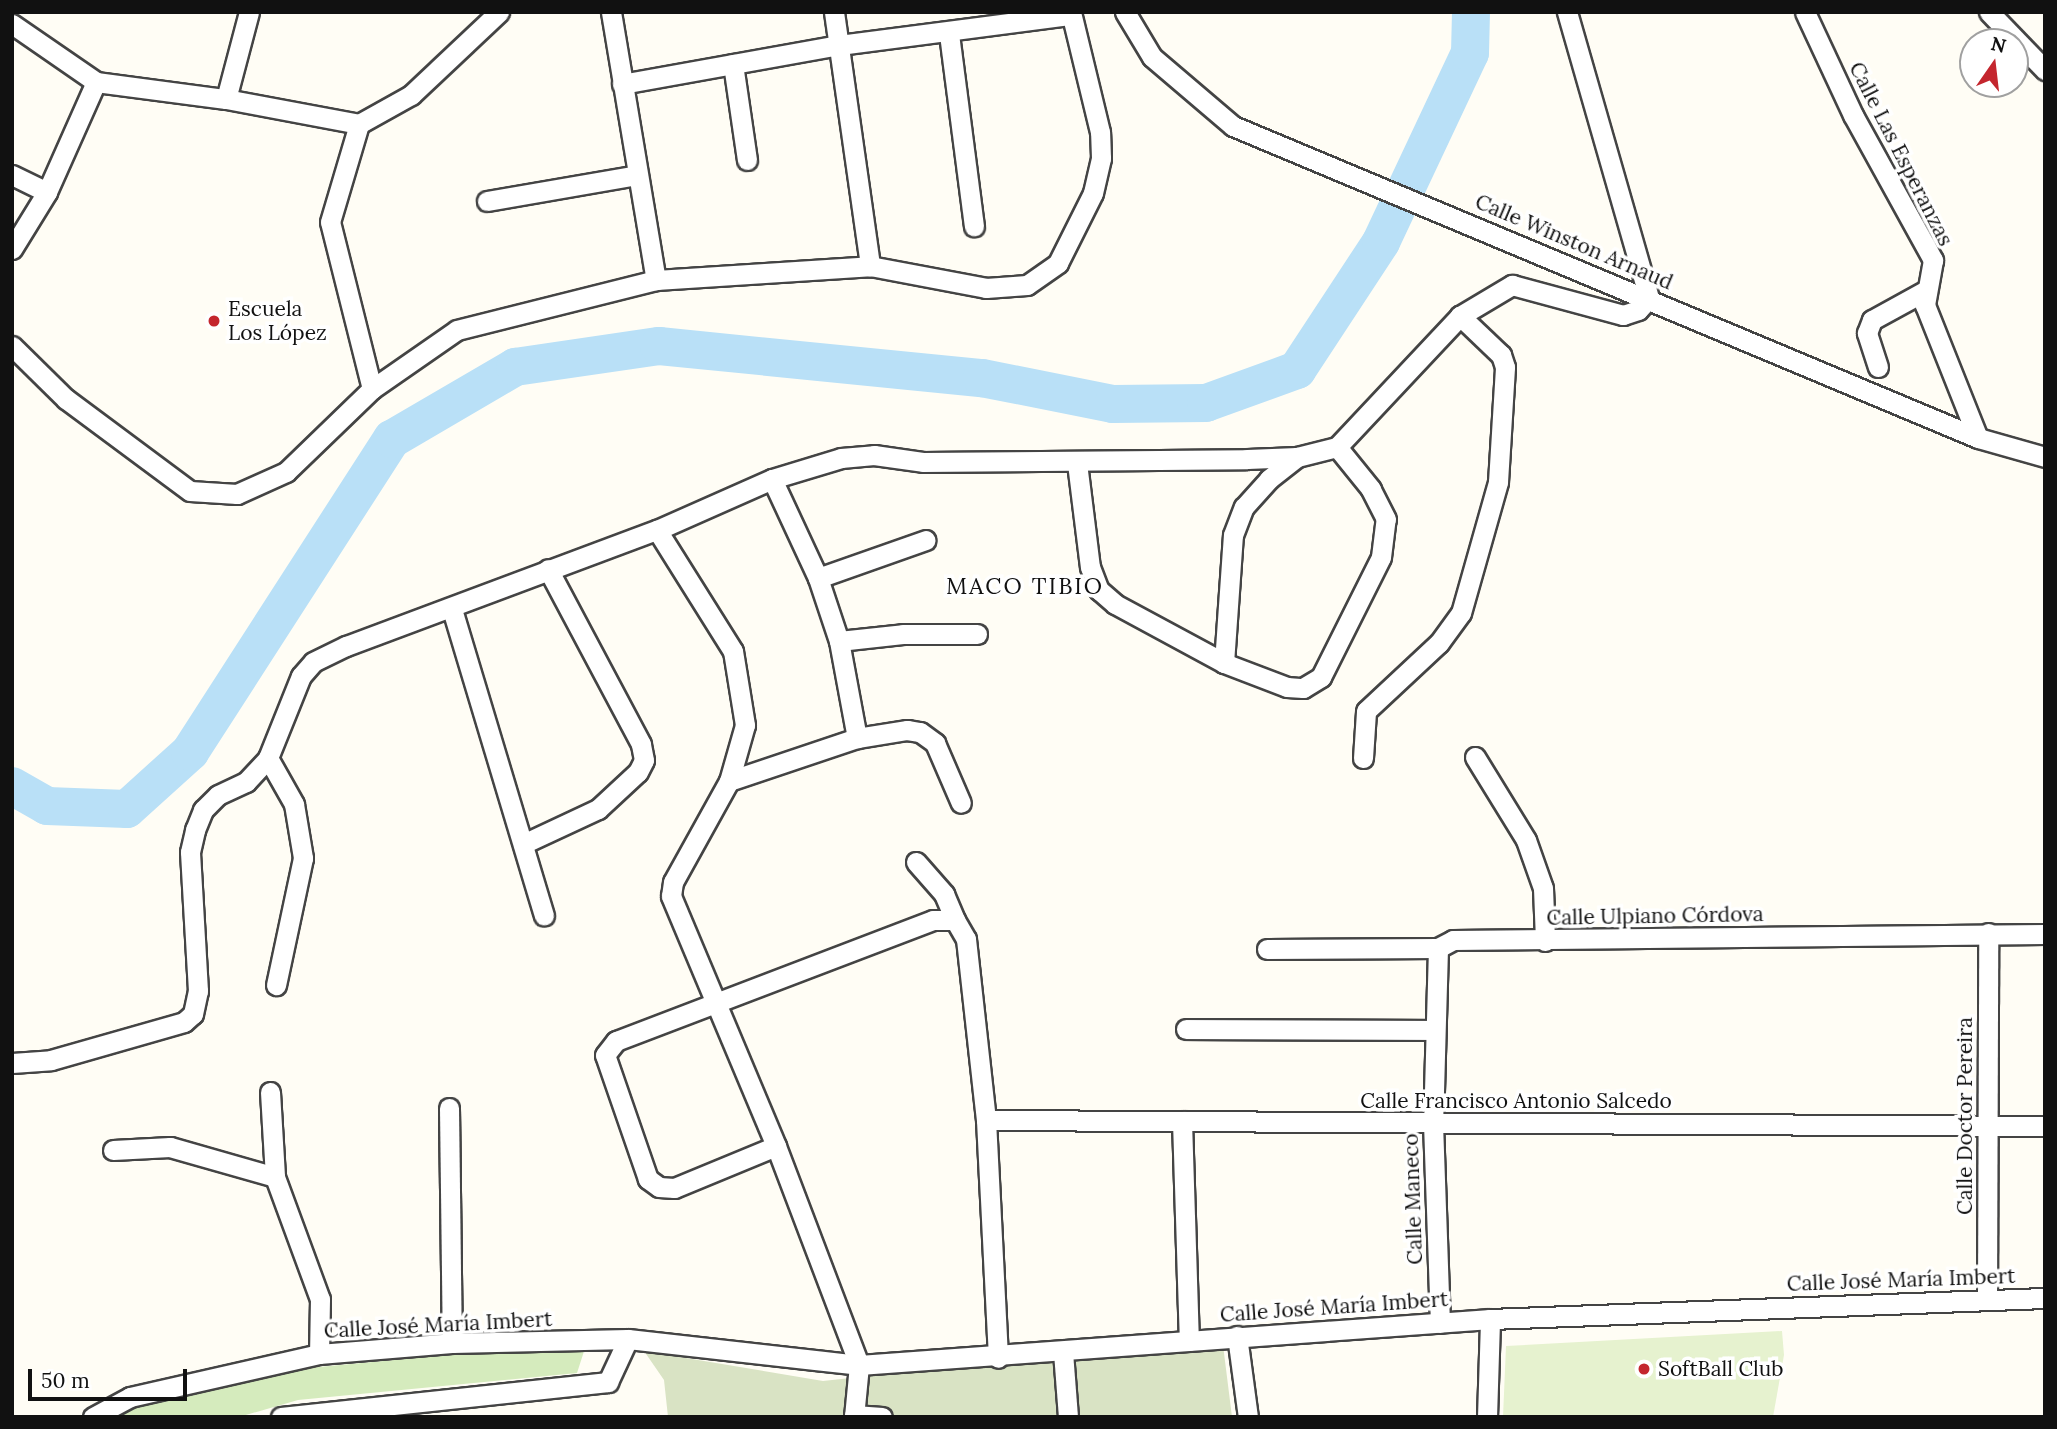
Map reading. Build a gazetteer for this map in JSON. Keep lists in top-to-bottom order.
{
  "streets": {
    "street": [
      "Calle Las Esperanzas",
      "Calle Winston Arnaud",
      "Calle Ulpiano Córdova",
      "Calle Francisco Antonio Salcedo",
      "Calle Doctor Pereira",
      "Calle Maneco",
      "Calle José María Imbert"
    ]
  },
  "crossings": [
    ["Calle Las Esperanzas", "Calle Winston Arnaud"],
    ["Calle Ulpiano Córdova", "Calle Doctor Pereira"],
    ["Calle Ulpiano Córdova", "Calle Maneco"],
    ["Calle Francisco Antonio Salcedo", "Calle Doctor Pereira"],
    ["Calle Francisco Antonio Salcedo", "Calle Maneco"],
    ["Calle Doctor Pereira", "Calle José María Imbert"],
    ["Calle Maneco", "Calle José María Imbert"]
  ],
  "districts": ["MACO TIBIO"],
  "places": ["Escuela Los López", "SoftBall Club"],
  "scale_bar": "50 m",
  "north": "top"
}
